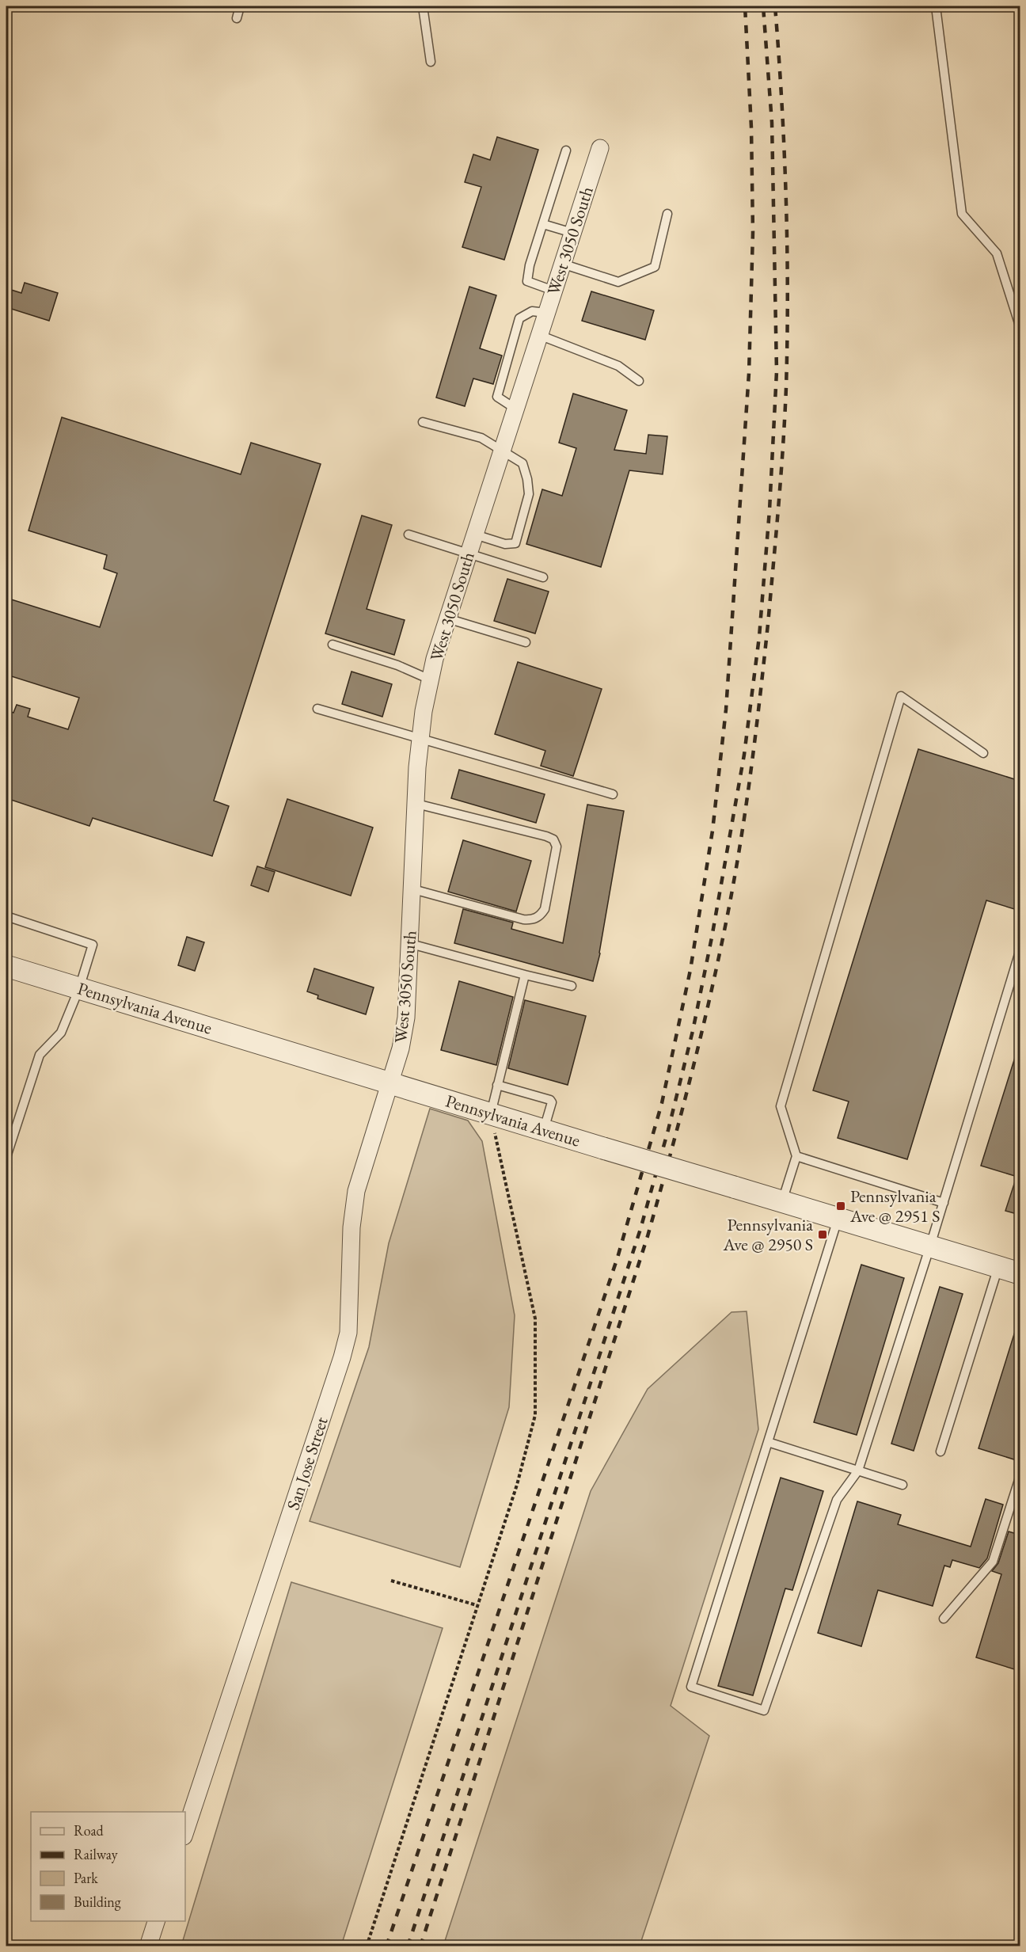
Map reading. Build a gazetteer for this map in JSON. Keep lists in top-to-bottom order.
{
  "streets": {
    "street": ["West 3050 South", "Pennsylvania Avenue", "San Jose Street"]
  },
  "crossings": [
    ["West 3050 South", "Pennsylvania Avenue"],
    ["West 3050 South", "San Jose Street"],
    ["Pennsylvania Avenue", "San Jose Street"]
  ],
  "places": {
    "transit": ["Pennsylvania Ave @ 2951 S", "Pennsylvania Ave @ 2950 S"]
  },
  "legend": [
    "Road",
    "Railway",
    "Park",
    "Building"
  ]
}
